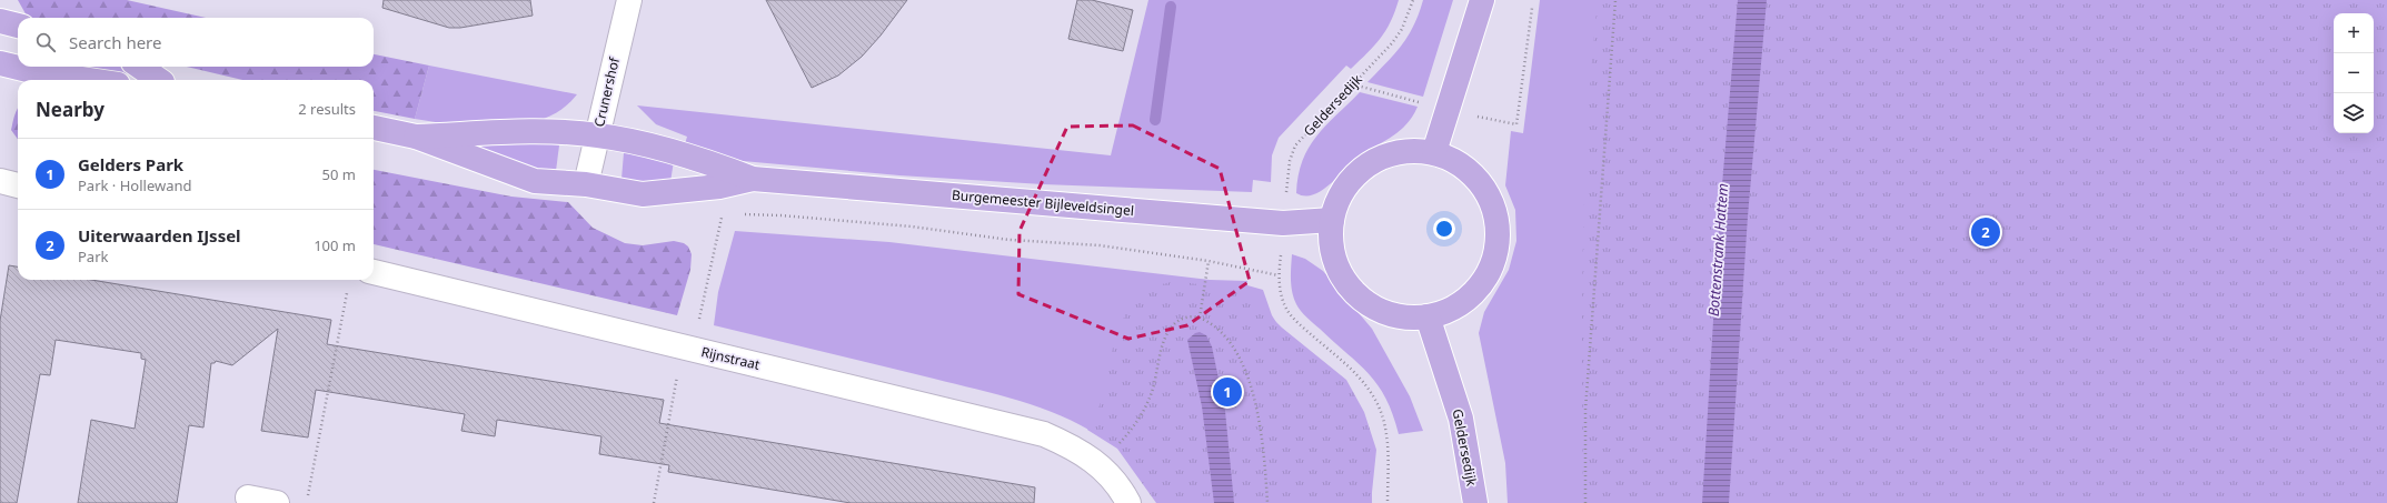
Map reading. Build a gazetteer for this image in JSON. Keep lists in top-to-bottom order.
{
  "streets": {
    "main road": ["Geldersedijk", "Burgemeester Bijleveldsingel"],
    "street": ["Crunershof", "Rijnstraat"]
  },
  "crossings": [
    ["Crunershof", "Burgemeester Bijleveldsingel"],
    ["Geldersedijk", "Burgemeester Bijleveldsingel"]
  ],
  "water": ["Bottenstrank Hattem"],
  "page": {
    "map_buttons": ["+", "−"],
    "search": "Search here",
    "heading": ["Nearby", "2 results"],
    "list": [
      {
        "mark": "1",
        "name": "Gelders Park",
        "note": "Park · Hollewand",
        "value": "50 m"
      },
      {
        "mark": "2",
        "name": "Uiterwaarden IJssel",
        "note": "Park",
        "value": "100 m"
      }
    ],
    "pins": ["2", "1"]
  }
}
